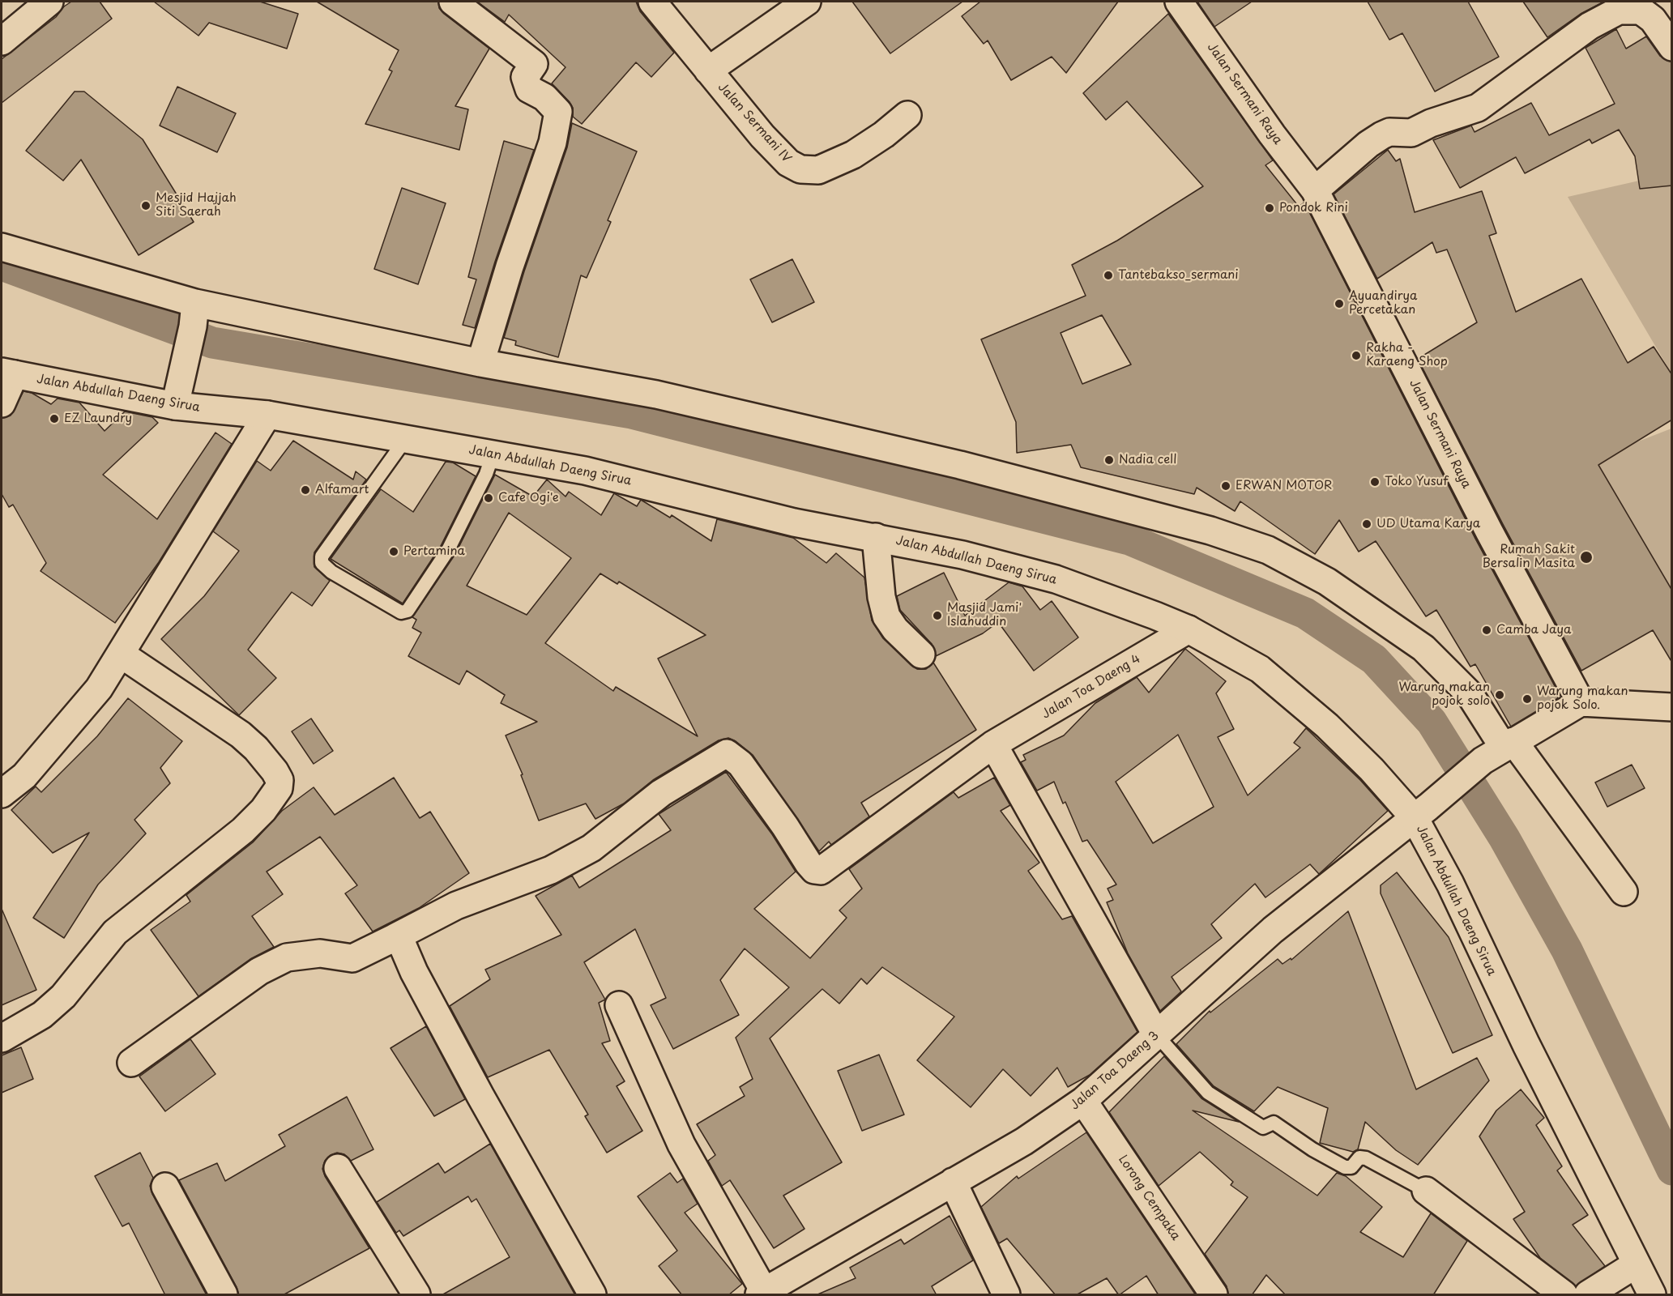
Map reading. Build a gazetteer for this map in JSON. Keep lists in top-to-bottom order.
{
  "streets": {
    "street": [
      "Jalan Sermani Raya",
      "Jalan Sermani IV",
      "Jalan Abdullah Daeng Sirua",
      "Jalan Toa Daeng 4",
      "Jalan Toa Daeng 3",
      "Lorong Cempaka"
    ]
  },
  "crossings": [
    ["Jalan Sermani Raya", "Jalan Toa Daeng 3"],
    ["Jalan Abdullah Daeng Sirua", "Jalan Toa Daeng 4"],
    ["Jalan Abdullah Daeng Sirua", "Jalan Toa Daeng 3"],
    ["Jalan Toa Daeng 3", "Lorong Cempaka"]
  ],
  "places": [
    "Mesjid Hajjah Siti Saerah",
    "Pondok Rini",
    "Tantebakso_sermani",
    "Ayuandirya Percetakan",
    "Rakha - Karaeng Shop",
    "EZ Laundry",
    "Nadia cell",
    "Toko Yusuf",
    "ERWAN MOTOR",
    "Alfamart",
    "Cafe Ogi'e",
    "UD Utama Karya",
    "Pertamina",
    "Rumah Sakit Bersalin Masita",
    "Masjid Jami' Islahuddin",
    "Camba Jaya",
    "Warung makan pojok solo",
    "Warung makan pojok Solo."
  ]
}
